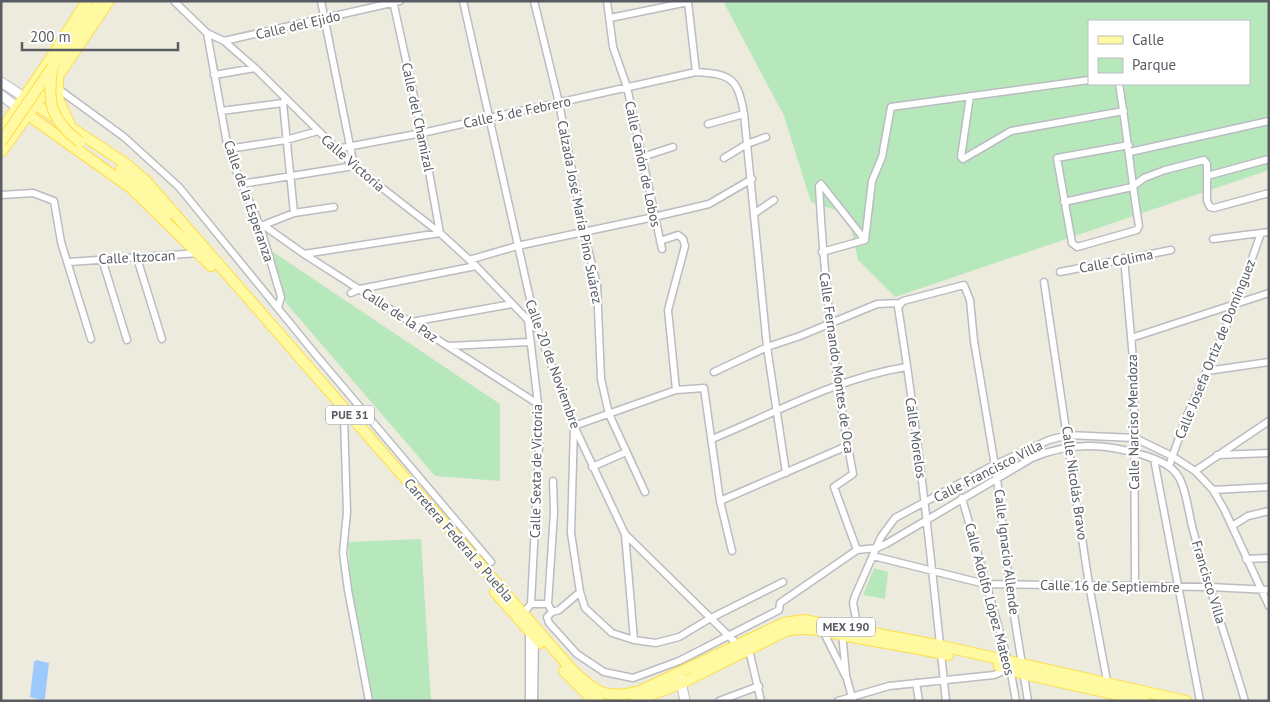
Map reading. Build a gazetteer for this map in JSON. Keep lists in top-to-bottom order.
{
  "streets": {
    "main road": ["PUE 31", "Carretera Federal a Puebla", "MEX 190"],
    "street": [
      "Calle del Ejido",
      "Calle 5 de Febrero",
      "Calle del Chamizal",
      "Calle Victoria",
      "Calle Cañón de Lobos",
      "Calle de la Esperanza",
      "Calzada José María Pino Suárez",
      "Calle Itzocan",
      "Calle Colima",
      "Calle de la Paz",
      "Calle Josefa Ortiz de Domínguez",
      "Calle Fernando Montes de Oca",
      "Calle 20 de Noviembre",
      "Calle Narciso Mendoza",
      "Calle Morelos",
      "Calle Sexta de Victoria",
      "Calle Francisco Villa",
      "Calle Nicolás Bravo",
      "Calle Ignacio Allende",
      "Francisco Villa",
      "Calle 16 de Septiembre",
      "Calle Adolfo López Mateos"
    ]
  },
  "crossings": [
    ["Calle del Ejido", "Calle del Chamizal"],
    ["Calle del Ejido", "Calle Victoria"],
    ["Calle 5 de Febrero", "Calle del Chamizal"],
    ["Calle 5 de Febrero", "Calle Victoria"],
    ["Calle 5 de Febrero", "Calle Cañón de Lobos"],
    ["Calle 5 de Febrero", "Calzada José María Pino Suárez"],
    ["Calle 5 de Febrero", "Calle 20 de Noviembre"],
    ["Calle del Chamizal", "Calle Victoria"],
    ["Calle Victoria", "Calle de la Esperanza"],
    ["Calle Victoria", "Calle 20 de Noviembre"],
    ["Calle Victoria", "Calle Sexta de Victoria"],
    ["Calle de la Esperanza", "Calle de la Paz"],
    ["Calle Itzocan", "Carretera Federal a Puebla"],
    ["Calle Colima", "Calle Narciso Mendoza"],
    ["Calle de la Paz", "Calle Sexta de Victoria"],
    ["Calle Josefa Ortiz de Domínguez", "Calle Francisco Villa"],
    ["Calle Josefa Ortiz de Domínguez", "Francisco Villa"],
    ["Calle 20 de Noviembre", "Calle Sexta de Victoria"],
    ["Calle 20 de Noviembre", "Carretera Federal a Puebla"],
    ["Calle Narciso Mendoza", "Calle Francisco Villa"],
    ["Calle Narciso Mendoza", "Calle 16 de Septiembre"],
    ["Calle Morelos", "Calle Francisco Villa"],
    ["Calle Morelos", "Carretera Federal a Puebla"],
    ["Calle Morelos", "Calle Ignacio Allende"],
    ["Calle Morelos", "Calle 16 de Septiembre"],
    ["Calle Francisco Villa", "Calle Nicolás Bravo"],
    ["Calle Francisco Villa", "Carretera Federal a Puebla"],
    ["Calle Francisco Villa", "Calle Ignacio Allende"],
    ["Calle Francisco Villa", "Francisco Villa"],
    ["Calle Francisco Villa", "Calle 16 de Septiembre"],
    ["Calle Francisco Villa", "Calle Adolfo López Mateos"],
    ["Calle Nicolás Bravo", "Calle 16 de Septiembre"],
    ["Calle Nicolás Bravo", "MEX 190"],
    ["Carretera Federal a Puebla", "Calle Ignacio Allende"],
    ["Carretera Federal a Puebla", "Calle Adolfo López Mateos"],
    ["Carretera Federal a Puebla", "MEX 190"],
    ["Calle Ignacio Allende", "Calle 16 de Septiembre"],
    ["Calle Ignacio Allende", "MEX 190"],
    ["Francisco Villa", "Calle 16 de Septiembre"],
    ["Calle 16 de Septiembre", "Calle Adolfo López Mateos"]
  ],
  "legend": ["Calle", "Parque"],
  "scale_bar": "200 m"
}
